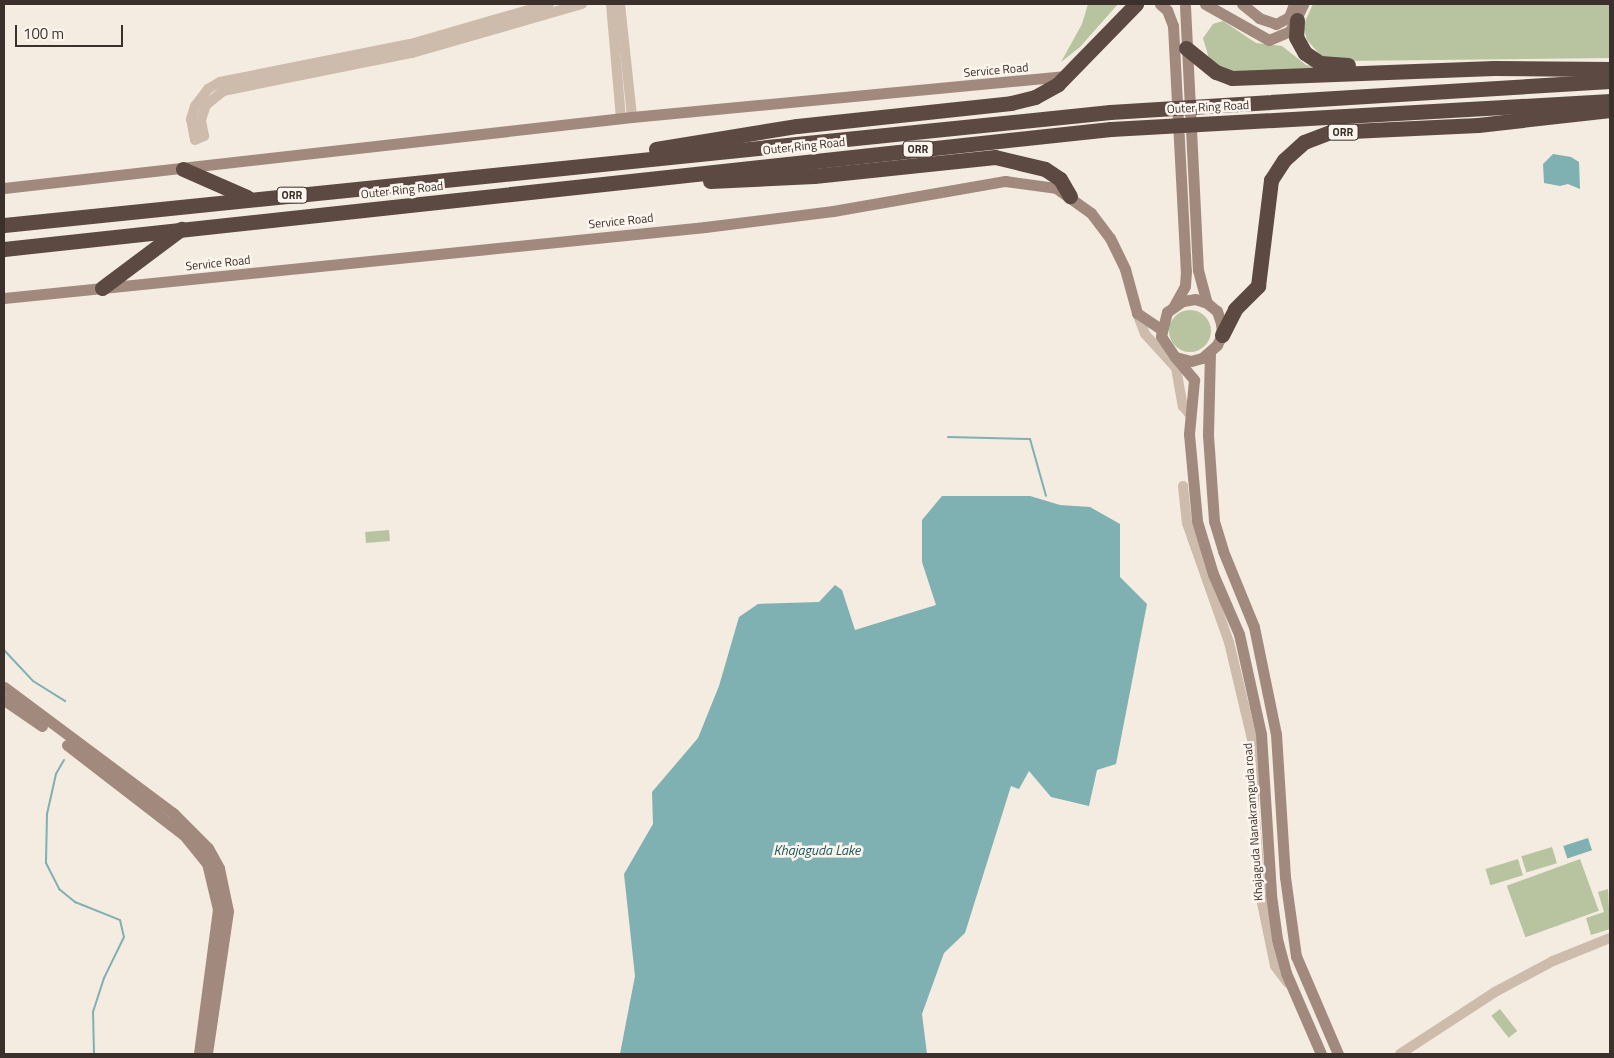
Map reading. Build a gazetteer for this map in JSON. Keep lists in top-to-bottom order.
{
  "streets": {
    "highway": ["Outer Ring Road", "ORR"],
    "main road": ["Service Road", "Khajaguda Nanakramguda road"]
  },
  "crossings": [
    ["Service Road", "ORR"],
    ["Outer Ring Road", "ORR"],
    ["ORR", "Khajaguda Nanakramguda road"]
  ],
  "water": ["Khajaguda Lake"],
  "scale_bar": "100 m"
}
